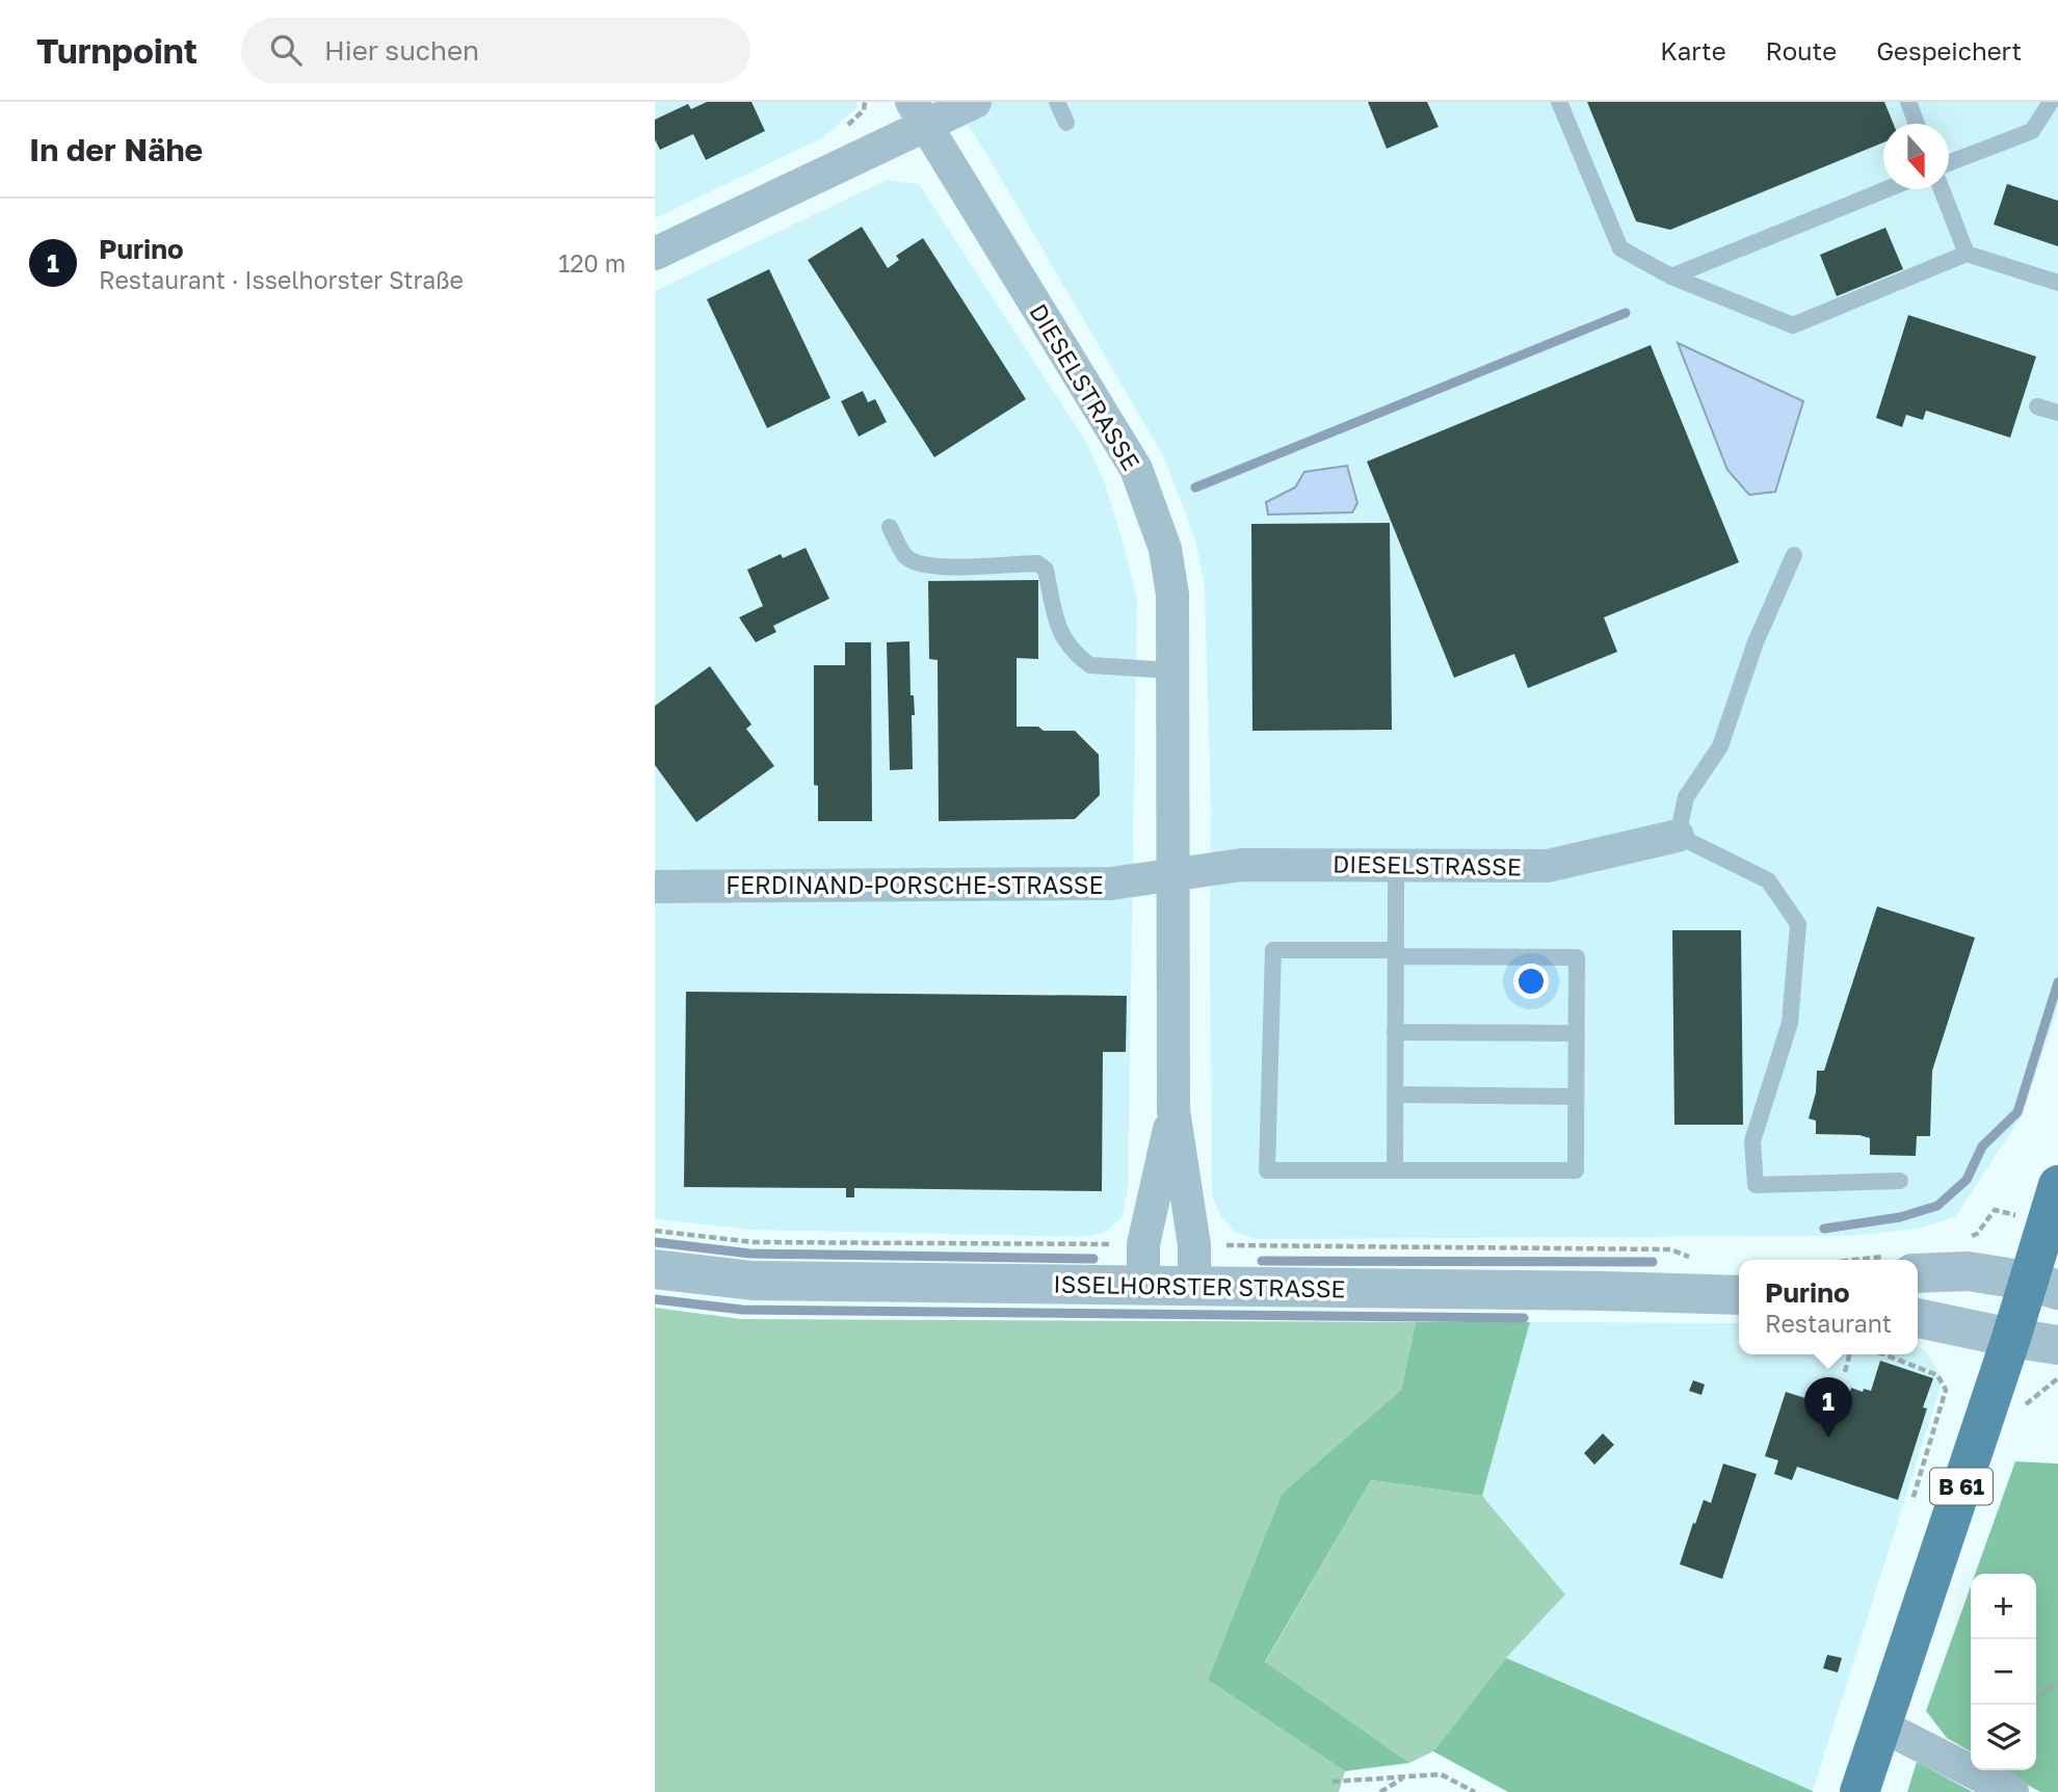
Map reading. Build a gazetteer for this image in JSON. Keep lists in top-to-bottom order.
{
  "streets": {
    "main road": ["B 61"],
    "street": ["DIESELSTRASSE", "FERDINAND-PORSCHE-STRASSE", "ISSELHORSTER STRASSE"]
  },
  "crossings": [
    ["DIESELSTRASSE", "FERDINAND-PORSCHE-STRASSE"],
    ["DIESELSTRASSE", "ISSELHORSTER STRASSE"]
  ],
  "north": "bottom",
  "page": {
    "header": "Turnpoint",
    "search": "Hier suchen",
    "nav": ["Karte", "Route", "Gespeichert"],
    "heading": "In der Nähe",
    "list": [
      {
        "mark": "1",
        "name": "Purino",
        "note": "Restaurant · Isselhorster Straße",
        "value": "120 m"
      }
    ],
    "popup": ["Purino", "Restaurant"],
    "pins": "1",
    "map_buttons": ["+", "−"]
  }
}
